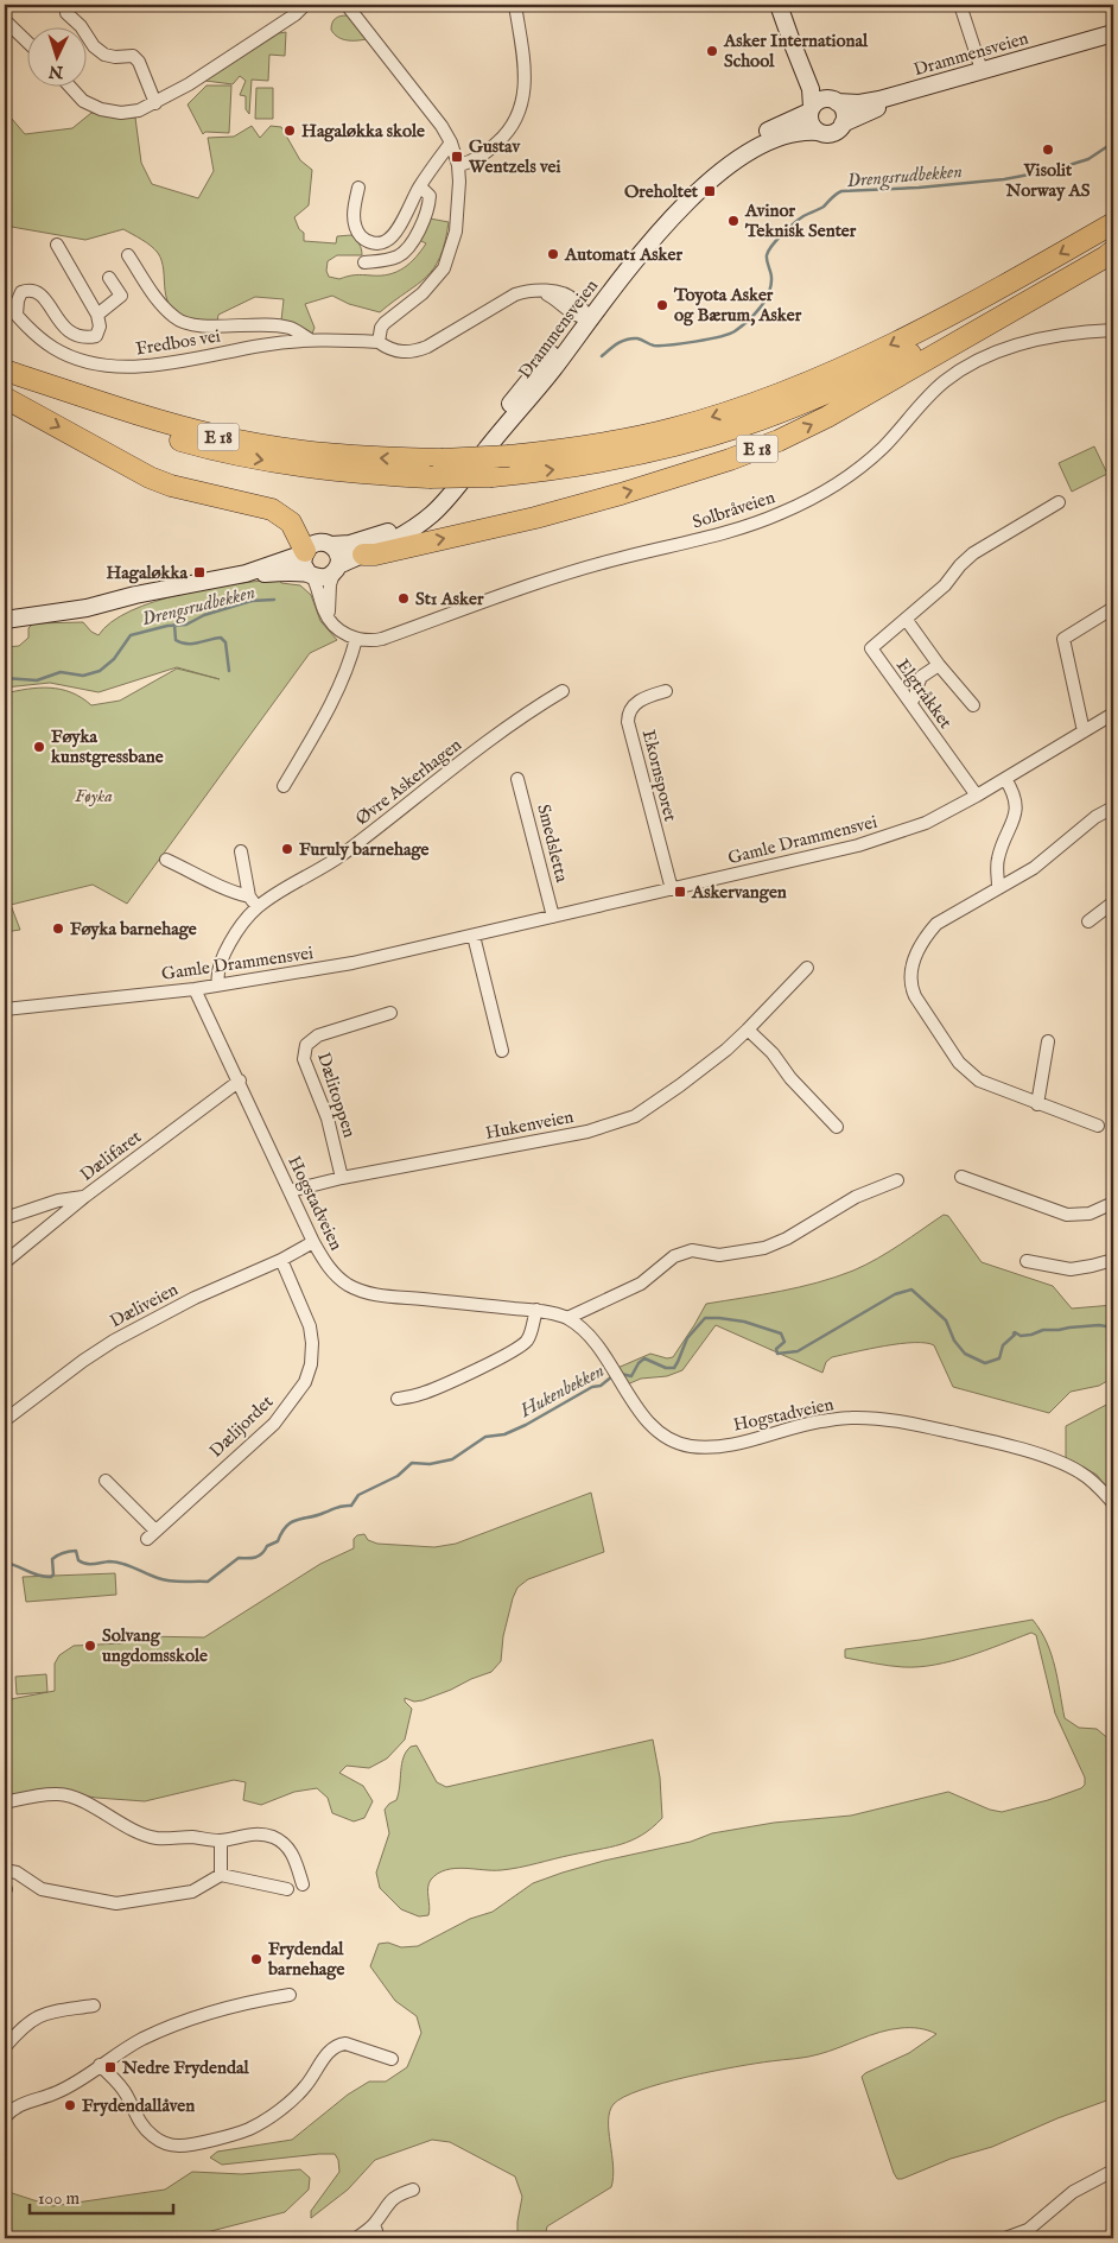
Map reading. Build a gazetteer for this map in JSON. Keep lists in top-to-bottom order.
{
  "streets": {
    "highway": ["E 18"],
    "main road": ["Drammensveien"],
    "street": [
      "Fredbos vei",
      "Solbråveien",
      "Elgtråkket",
      "Ekornsporet",
      "Øvre Askerhagen",
      "Gamle Drammensvei",
      "Smedsletta",
      "Dælitoppen",
      "Hukenveien",
      "Dælifaret",
      "Hogstadveien",
      "Dæliveien",
      "Dælijordet"
    ]
  },
  "crossings": [
    ["Drammensveien", "Fredbos vei"],
    ["Drammensveien", "E 18"],
    ["Elgtråkket", "Gamle Drammensvei"],
    ["Ekornsporet", "Gamle Drammensvei"],
    ["Øvre Askerhagen", "Gamle Drammensvei"],
    ["Gamle Drammensvei", "Smedsletta"],
    ["Gamle Drammensvei", "Hogstadveien"],
    ["Dælitoppen", "Hukenveien"],
    ["Hukenveien", "Hogstadveien"],
    ["Dælifaret", "Hogstadveien"],
    ["Hogstadveien", "Dæliveien"],
    ["Dæliveien", "Dælijordet"]
  ],
  "water": ["Drengsrudbekken", "Hukenbekken"],
  "parks": ["Føyka"],
  "places": {
    "other": [
      "Asker International School",
      "Hagaløkka skole",
      "Visolit Norway AS",
      "Avinor Teknisk Senter",
      "Automat1 Asker",
      "Toyota Asker og Bærum, Asker",
      "St1 Asker",
      "Føyka kunstgressbane",
      "Furuly barnehage",
      "Føyka barnehage",
      "Solvang ungdomsskole",
      "Frydendal barnehage",
      "Frydendallåven"
    ],
    "transit": [
      "Gustav Wentzels vei",
      "Oreholtet",
      "Hagaløkka",
      "Askervangen",
      "Nedre Frydendal"
    ]
  },
  "scale_bar": "100 m",
  "north": "bottom"
}
